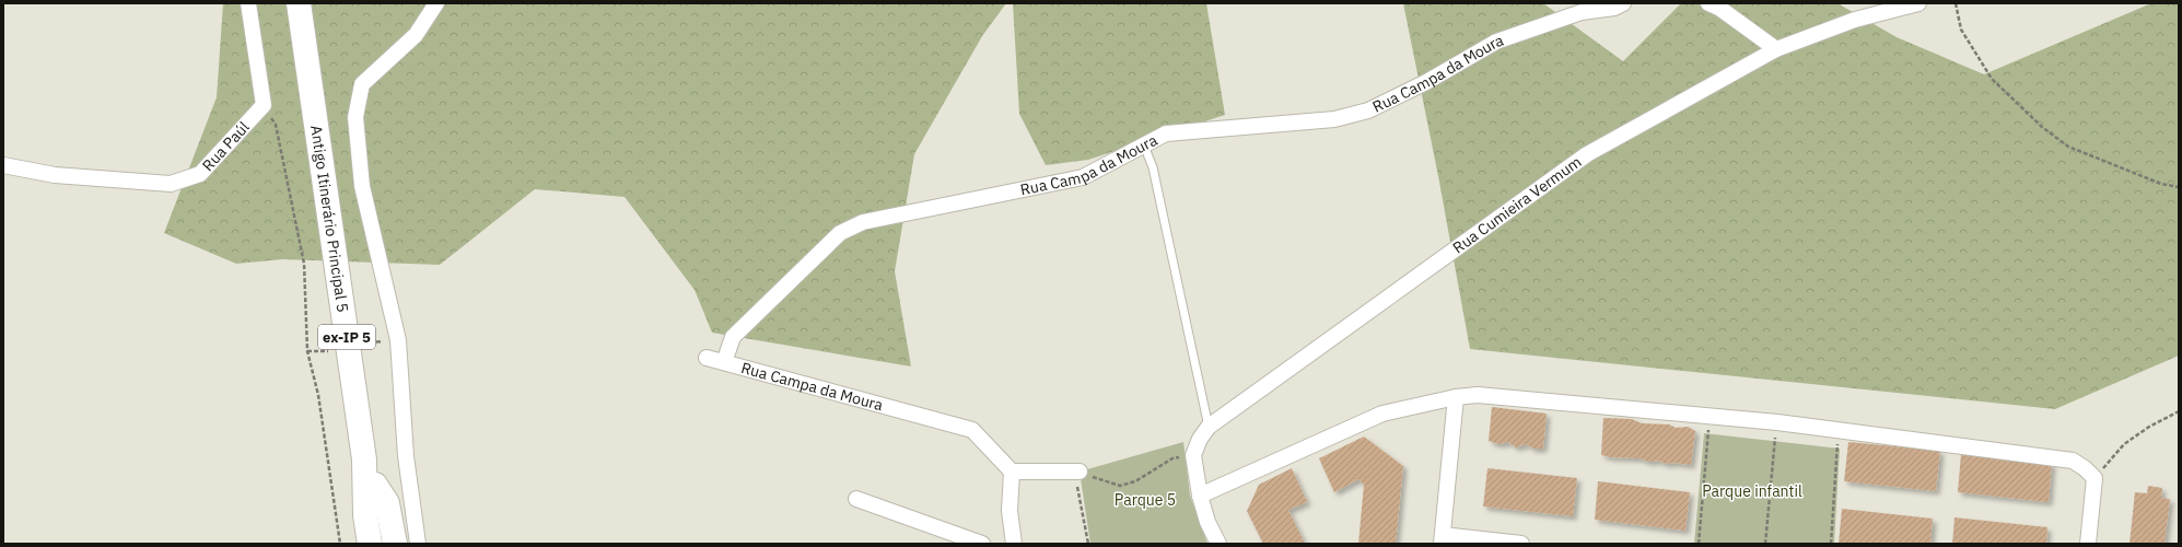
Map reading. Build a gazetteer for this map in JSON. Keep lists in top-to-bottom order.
{
  "streets": {
    "highway": ["Antigo Itinerário Principal 5", "ex-IP 5"],
    "street": ["Rua Campa da Moura", "Rua Paúl", "Rua Cumieira Vermum"]
  },
  "parks": ["Parque infantil", "Parque 5"]
}
